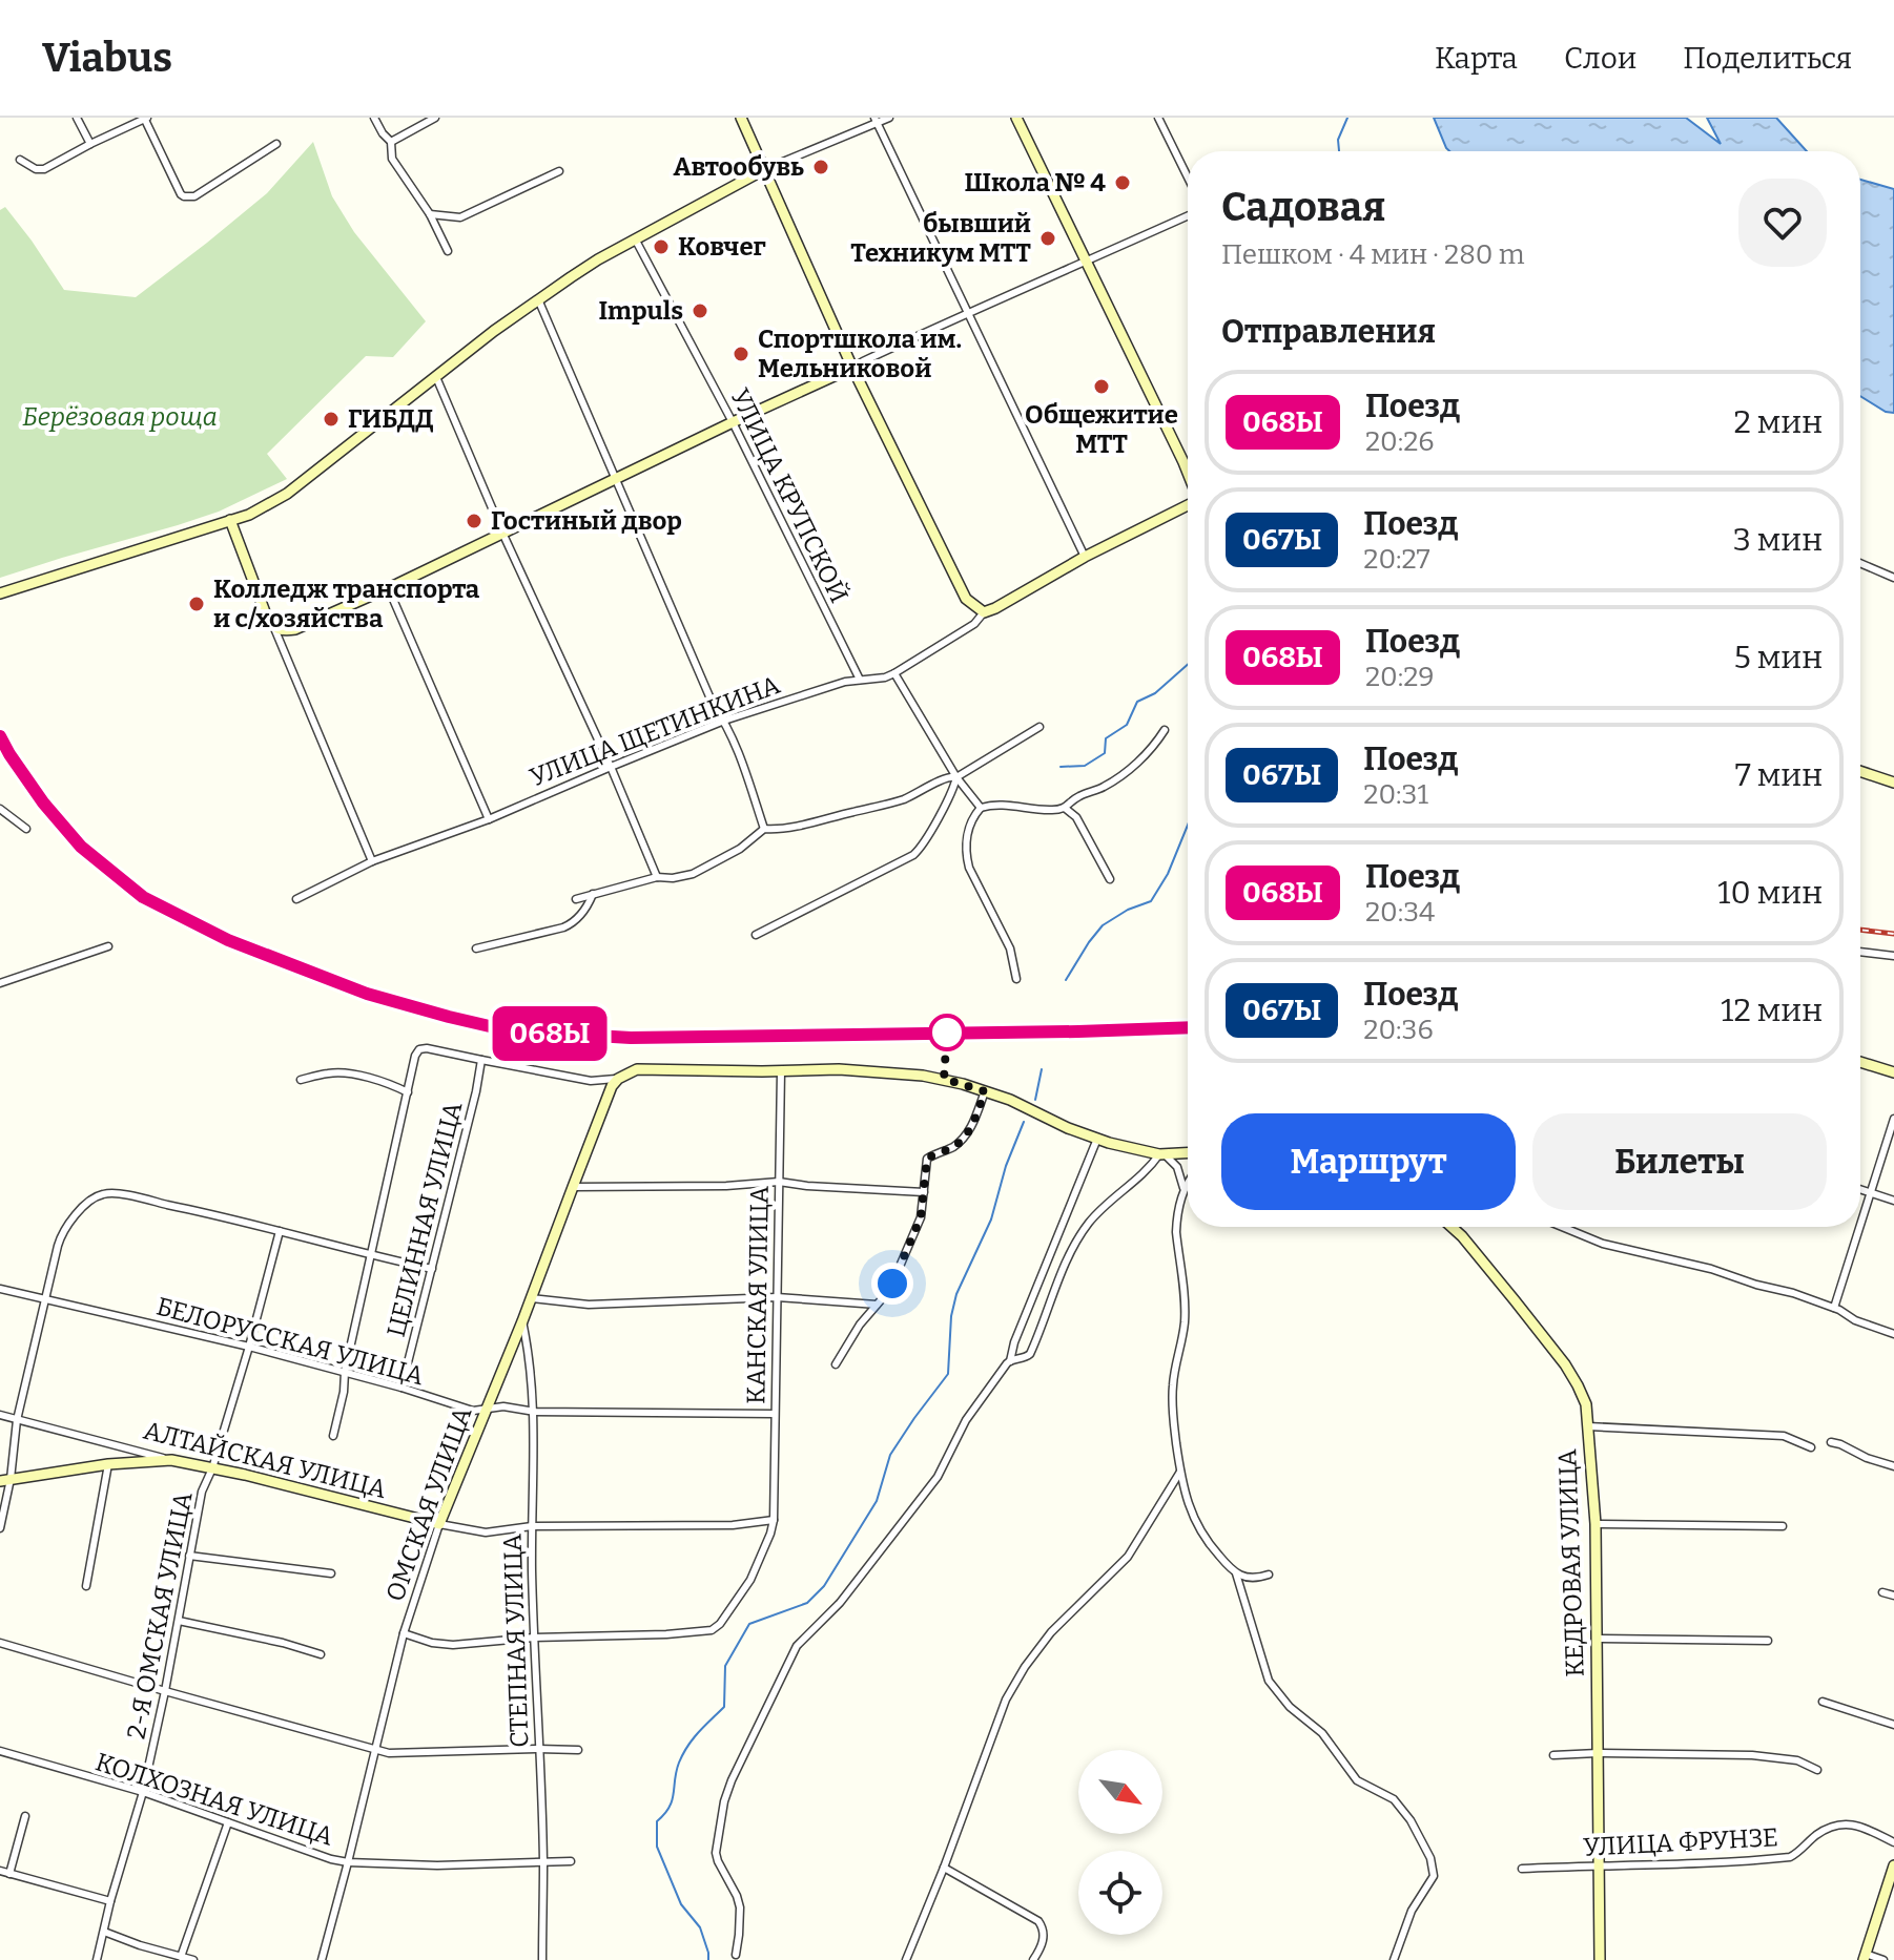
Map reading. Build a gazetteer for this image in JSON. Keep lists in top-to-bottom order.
{
  "streets": {
    "main road": [
      "УЛИЦА ЩЕТИНКИНА",
      "АЛТАЙСКАЯ УЛИЦА",
      "ОМСКАЯ УЛИЦА",
      "КЕДРОВАЯ УЛИЦА"
    ],
    "street": [
      "УЛИЦА КРУПСКОЙ",
      "ЦЕЛИННАЯ УЛИЦА",
      "КАНСКАЯ УЛИЦА",
      "БЕЛОРУССКАЯ УЛИЦА",
      "2-Я ОМСКАЯ УЛИЦА",
      "СТЕПНАЯ УЛИЦА",
      "КОЛХОЗНАЯ УЛИЦА",
      "УЛИЦА ФРУНЗЕ"
    ]
  },
  "crossings": [
    ["УЛИЦА КРУПСКОЙ", "УЛИЦА ЩЕТИНКИНА"],
    ["ЦЕЛИННАЯ УЛИЦА", "БЕЛОРУССКАЯ УЛИЦА"],
    ["КАНСКАЯ УЛИЦА", "БЕЛОРУССКАЯ УЛИЦА"],
    ["КАНСКАЯ УЛИЦА", "АЛТАЙСКАЯ УЛИЦА"],
    ["КАНСКАЯ УЛИЦА", "СТЕПНАЯ УЛИЦА"],
    ["БЕЛОРУССКАЯ УЛИЦА", "ОМСКАЯ УЛИЦА"],
    ["БЕЛОРУССКАЯ УЛИЦА", "2-Я ОМСКАЯ УЛИЦА"],
    ["БЕЛОРУССКАЯ УЛИЦА", "СТЕПНАЯ УЛИЦА"],
    ["АЛТАЙСКАЯ УЛИЦА", "ОМСКАЯ УЛИЦА"],
    ["АЛТАЙСКАЯ УЛИЦА", "2-Я ОМСКАЯ УЛИЦА"],
    ["АЛТАЙСКАЯ УЛИЦА", "СТЕПНАЯ УЛИЦА"],
    ["ОМСКАЯ УЛИЦА", "СТЕПНАЯ УЛИЦА"],
    ["ОМСКАЯ УЛИЦА", "КОЛХОЗНАЯ УЛИЦА"],
    ["КЕДРОВАЯ УЛИЦА", "УЛИЦА ФРУНЗЕ"],
    ["2-Я ОМСКАЯ УЛИЦА", "КОЛХОЗНАЯ УЛИЦА"],
    ["СТЕПНАЯ УЛИЦА", "КОЛХОЗНАЯ УЛИЦА"]
  ],
  "parks": ["Берёзовая роща"],
  "places": [
    "Автообувь",
    "Школа № 4",
    "бывший Техникум МТТ",
    "Ковчег",
    "Impuls",
    "Спортшкола им. Мельниковой",
    "Общежитие МТТ",
    "ГИБДД",
    "Гостиный двор",
    "Колледж транспорта и с/хозяйства"
  ],
  "north": "bottom right",
  "page": {
    "header": "Viabus",
    "nav": ["Карта", "Слои", "Поделиться"],
    "on_map": "068Ы",
    "heading": [
      ["Садовая", "Пешком · 4 мин · 280 m"],
      "Отправления"
    ],
    "list": [
      {
        "mark": "068Ы",
        "name": "Поезд",
        "note": "20:26",
        "value": "2 мин"
      },
      {
        "mark": "067Ы",
        "name": "Поезд",
        "note": "20:27",
        "value": "3 мин"
      },
      {
        "mark": "068Ы",
        "name": "Поезд",
        "note": "20:29",
        "value": "5 мин"
      },
      {
        "mark": "067Ы",
        "name": "Поезд",
        "note": "20:31",
        "value": "7 мин"
      },
      {
        "mark": "068Ы",
        "name": "Поезд",
        "note": "20:34",
        "value": "10 мин"
      },
      {
        "mark": "067Ы",
        "name": "Поезд",
        "note": "20:36",
        "value": "12 мин"
      }
    ],
    "buttons": ["Маршрут", "Билеты"]
  }
}
